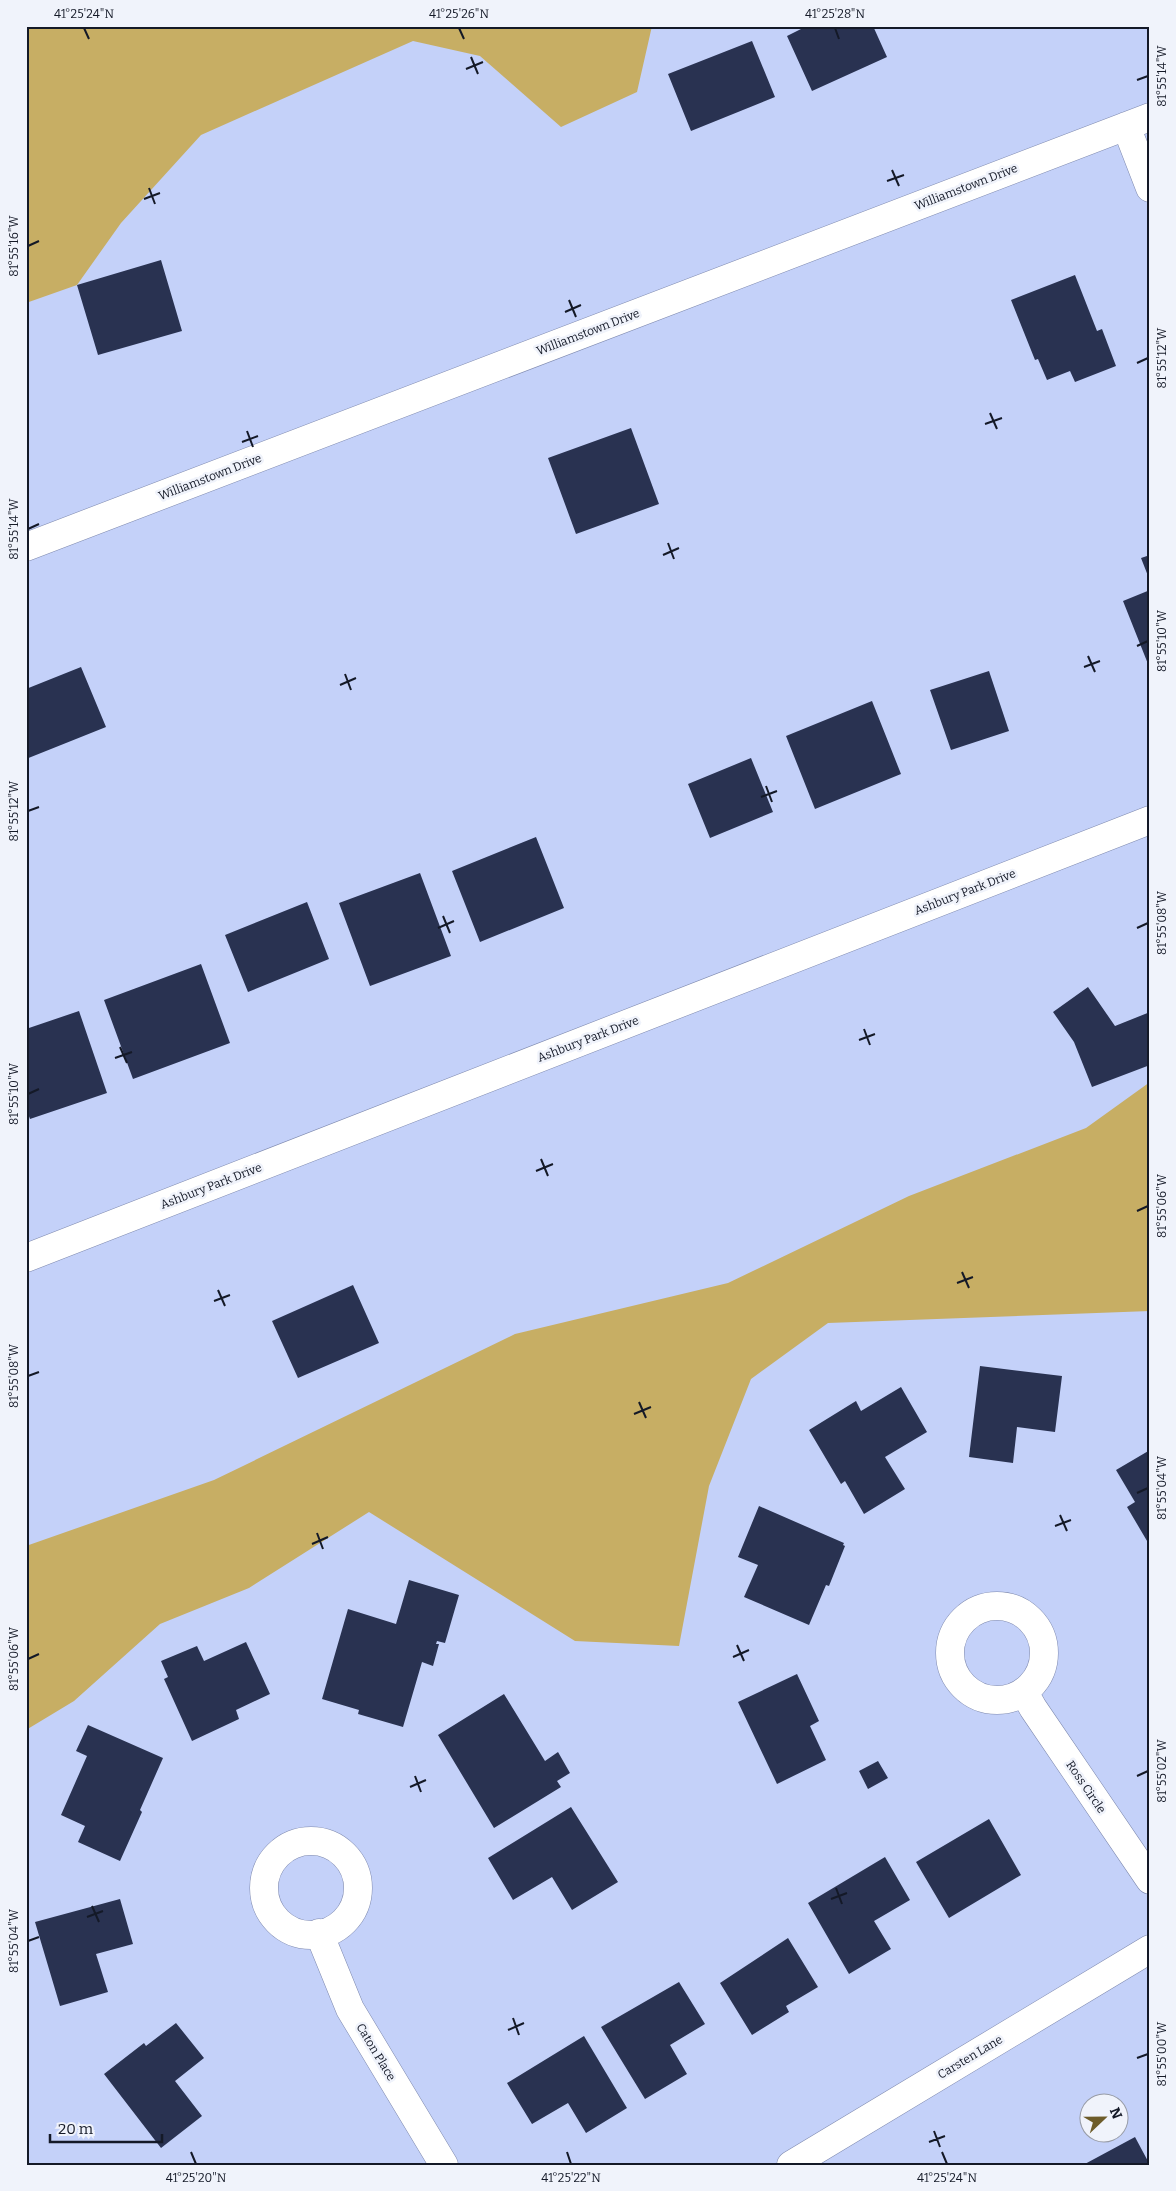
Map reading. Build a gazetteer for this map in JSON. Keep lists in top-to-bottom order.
{
  "streets": {
    "street": [
      "Williamstown Drive",
      "Ashbury Park Drive",
      "Ross Circle",
      "Caton Place",
      "Carsten Lane"
    ]
  },
  "scale_bar": "20 m",
  "north": "right",
  "coordinates": [
    "41°25'24\"N",
    "41°25'26\"N",
    "41°25'28\"N",
    "81°55'14\"W",
    "81°55'16\"W",
    "81°55'12\"W",
    "81°55'10\"W",
    "81°55'08\"W",
    "81°55'06\"W",
    "81°55'04\"W",
    "81°55'02\"W",
    "81°55'00\"W",
    "41°25'20\"N",
    "41°25'22\"N"
  ]
}
